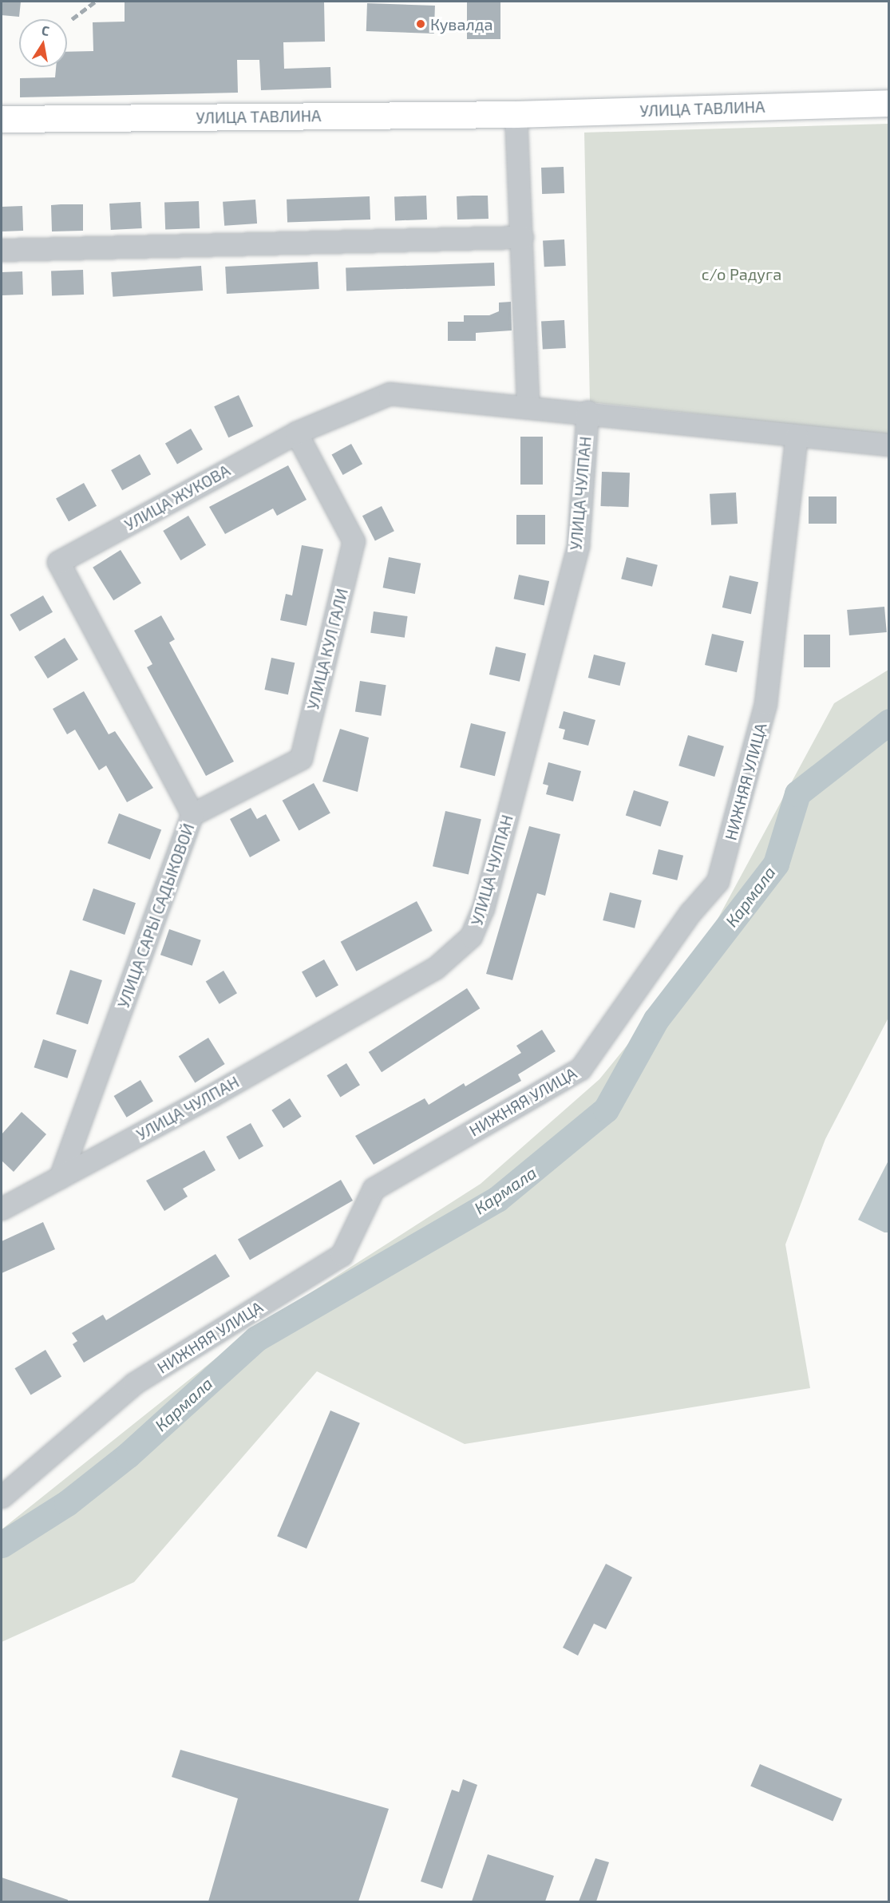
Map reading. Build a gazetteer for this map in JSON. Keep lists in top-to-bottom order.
{
  "streets": {
    "main road": ["УЛИЦА ТАВЛИНА"],
    "street": [
      "УЛИЦА ЧУЛПАН",
      "УЛИЦА ЖУКОВА",
      "УЛИЦА КУЛ ГАЛИ",
      "НИЖНЯЯ УЛИЦА",
      "УЛИЦА САРЫ САДЫКОВОЙ"
    ]
  },
  "crossings": [
    ["УЛИЦА ЧУЛПАН", "УЛИЦА ЖУКОВА"],
    ["УЛИЦА ЧУЛПАН", "УЛИЦА САРЫ САДЫКОВОЙ"],
    ["УЛИЦА ЖУКОВА", "УЛИЦА КУЛ ГАЛИ"],
    ["УЛИЦА ЖУКОВА", "НИЖНЯЯ УЛИЦА"],
    ["УЛИЦА ЖУКОВА", "УЛИЦА САРЫ САДЫКОВОЙ"],
    ["УЛИЦА КУЛ ГАЛИ", "УЛИЦА САРЫ САДЫКОВОЙ"]
  ],
  "water": ["Кармала"],
  "parks": ["с/о Радуга"],
  "places": ["Кувалда"],
  "north": "top"
}
